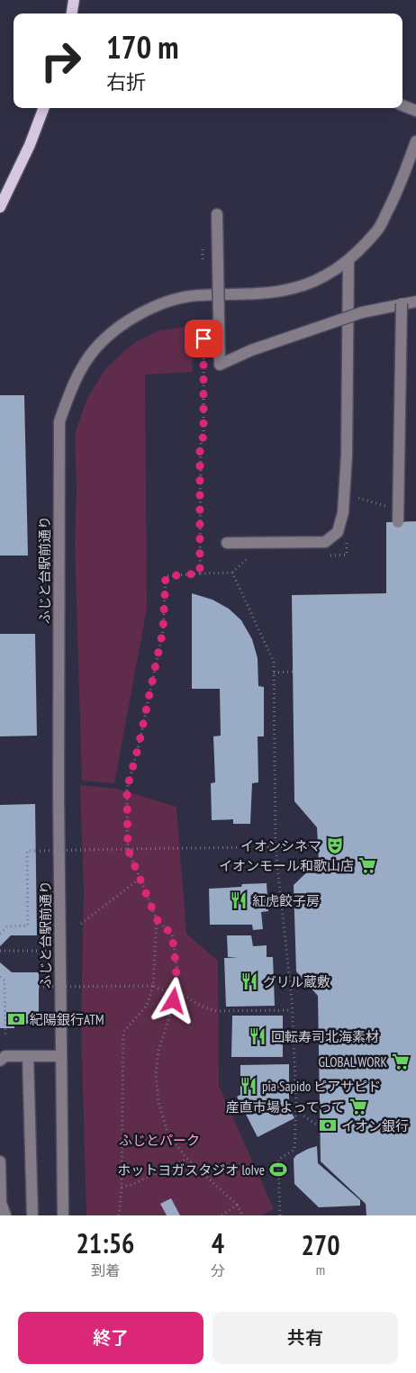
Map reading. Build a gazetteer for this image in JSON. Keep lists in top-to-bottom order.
{
  "streets": {
    "street": ["ふじと台駅前通り"]
  },
  "parks": ["ふじとパーク"],
  "places": {
    "theatre": ["イオンシネマ"],
    "supermarket": ["イオンモール和歌山店", "GLOBAL WORK", "産直市場よってって"],
    "restaurant": [
      "紅虎餃子房",
      "グリル蔵敷",
      "回転寿司北海素材",
      "pia Sapido ピアサピド"
    ],
    "bank": ["紀陽銀行ATM", "イオン銀行"],
    "sports": ["ホットヨガスタジオ loIve"]
  },
  "page": {
    "turn": ["170 m", "右折"],
    "eta": [
      "21:56",
      "到着",
      "4",
      "分",
      "270",
      "m"
    ],
    "buttons": ["終了", "共有"]
  }
}
